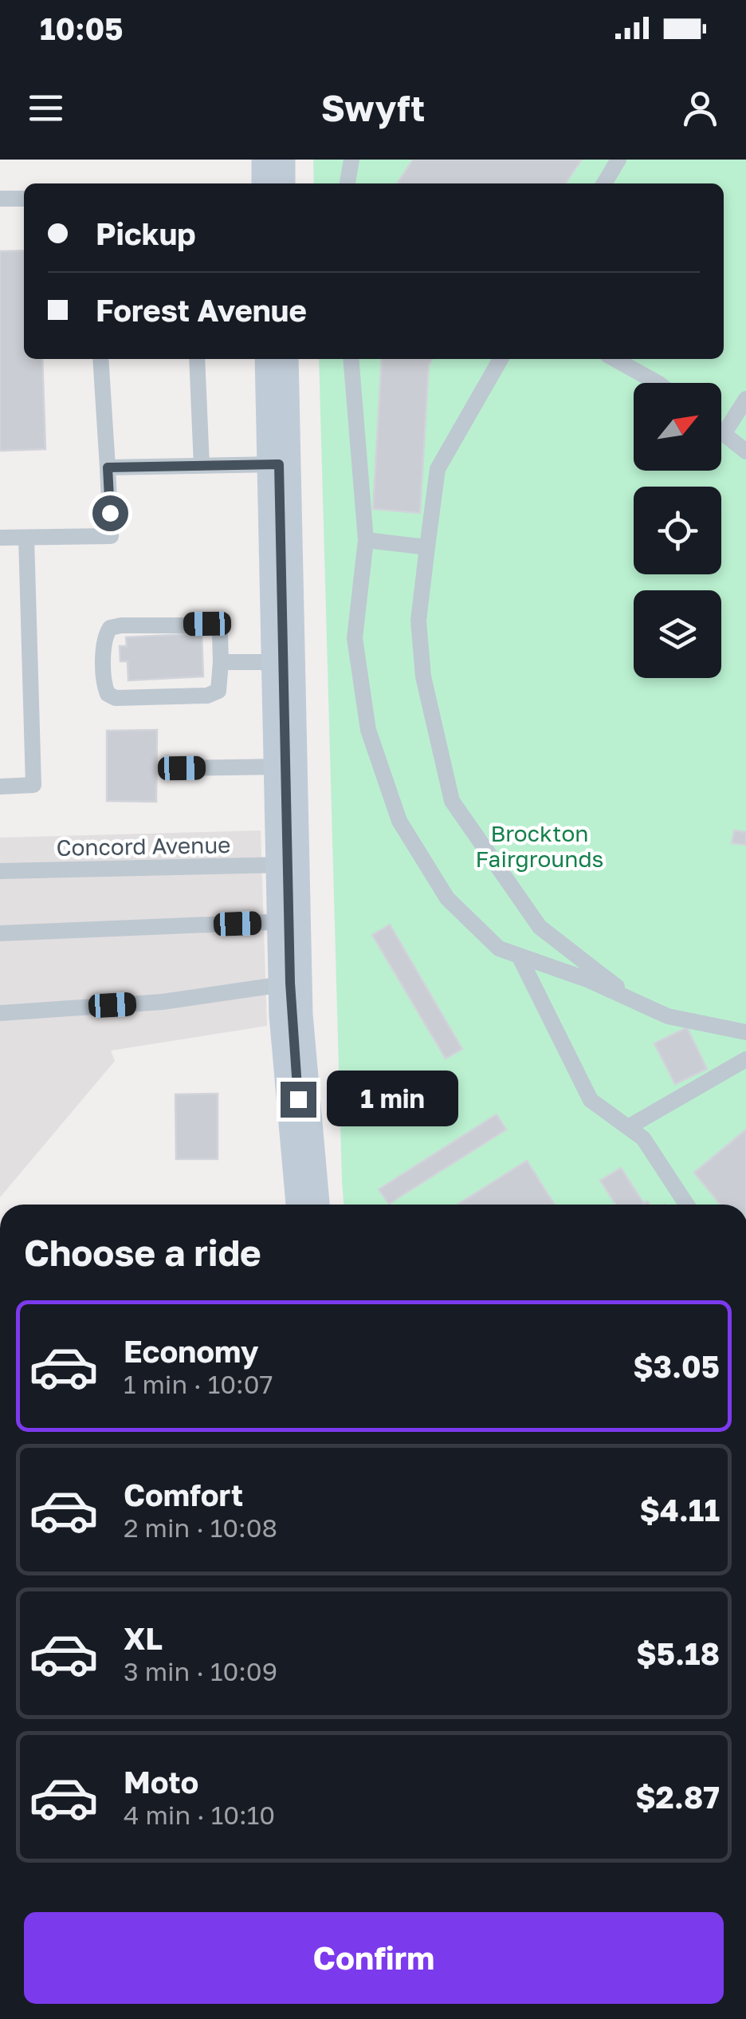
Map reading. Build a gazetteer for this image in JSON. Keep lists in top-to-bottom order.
{
  "streets": {
    "lane": ["Concord Avenue"]
  },
  "parks": ["Brockton Fairgrounds"],
  "north": "top right",
  "page": {
    "status": "10:05",
    "header": "Swyft",
    "banner": ["Pickup", "Forest Avenue"],
    "bubble": "1 min",
    "heading": "Choose a ride",
    "list": [
      {
        "name": "Economy",
        "note": "1 min · 10:07",
        "value": "$3.05"
      },
      {
        "name": "Comfort",
        "note": "2 min · 10:08",
        "value": "$4.11"
      },
      {
        "name": "XL",
        "note": "3 min · 10:09",
        "value": "$5.18"
      },
      {
        "name": "Moto",
        "note": "4 min · 10:10",
        "value": "$2.87"
      }
    ],
    "buttons": "Confirm"
  }
}
